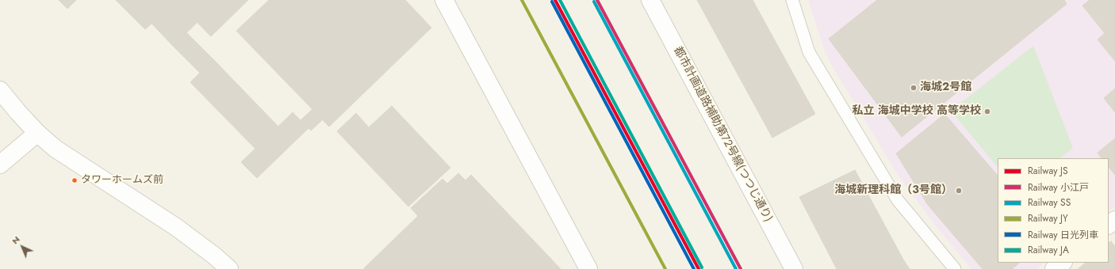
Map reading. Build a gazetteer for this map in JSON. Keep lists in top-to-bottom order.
{
  "streets": {
    "street": ["都市計画道路補助第72号線(つつじ通り)"]
  },
  "places": [
    "海城2号館",
    "私立 海城中学校 高等学校",
    "タワーホームズ前",
    "海城新理科館（３号館）"
  ],
  "lines": [
    "rail line JS",
    "rail line 小江戸",
    "rail line JY",
    "rail line JA",
    "rail line SS",
    "rail line 日光列車"
  ],
  "legend": [
    "Railway JS",
    "Railway 小江戸",
    "Railway SS",
    "Railway JY",
    "Railway 日光列車",
    "Railway JA"
  ],
  "north": "top left"
}
